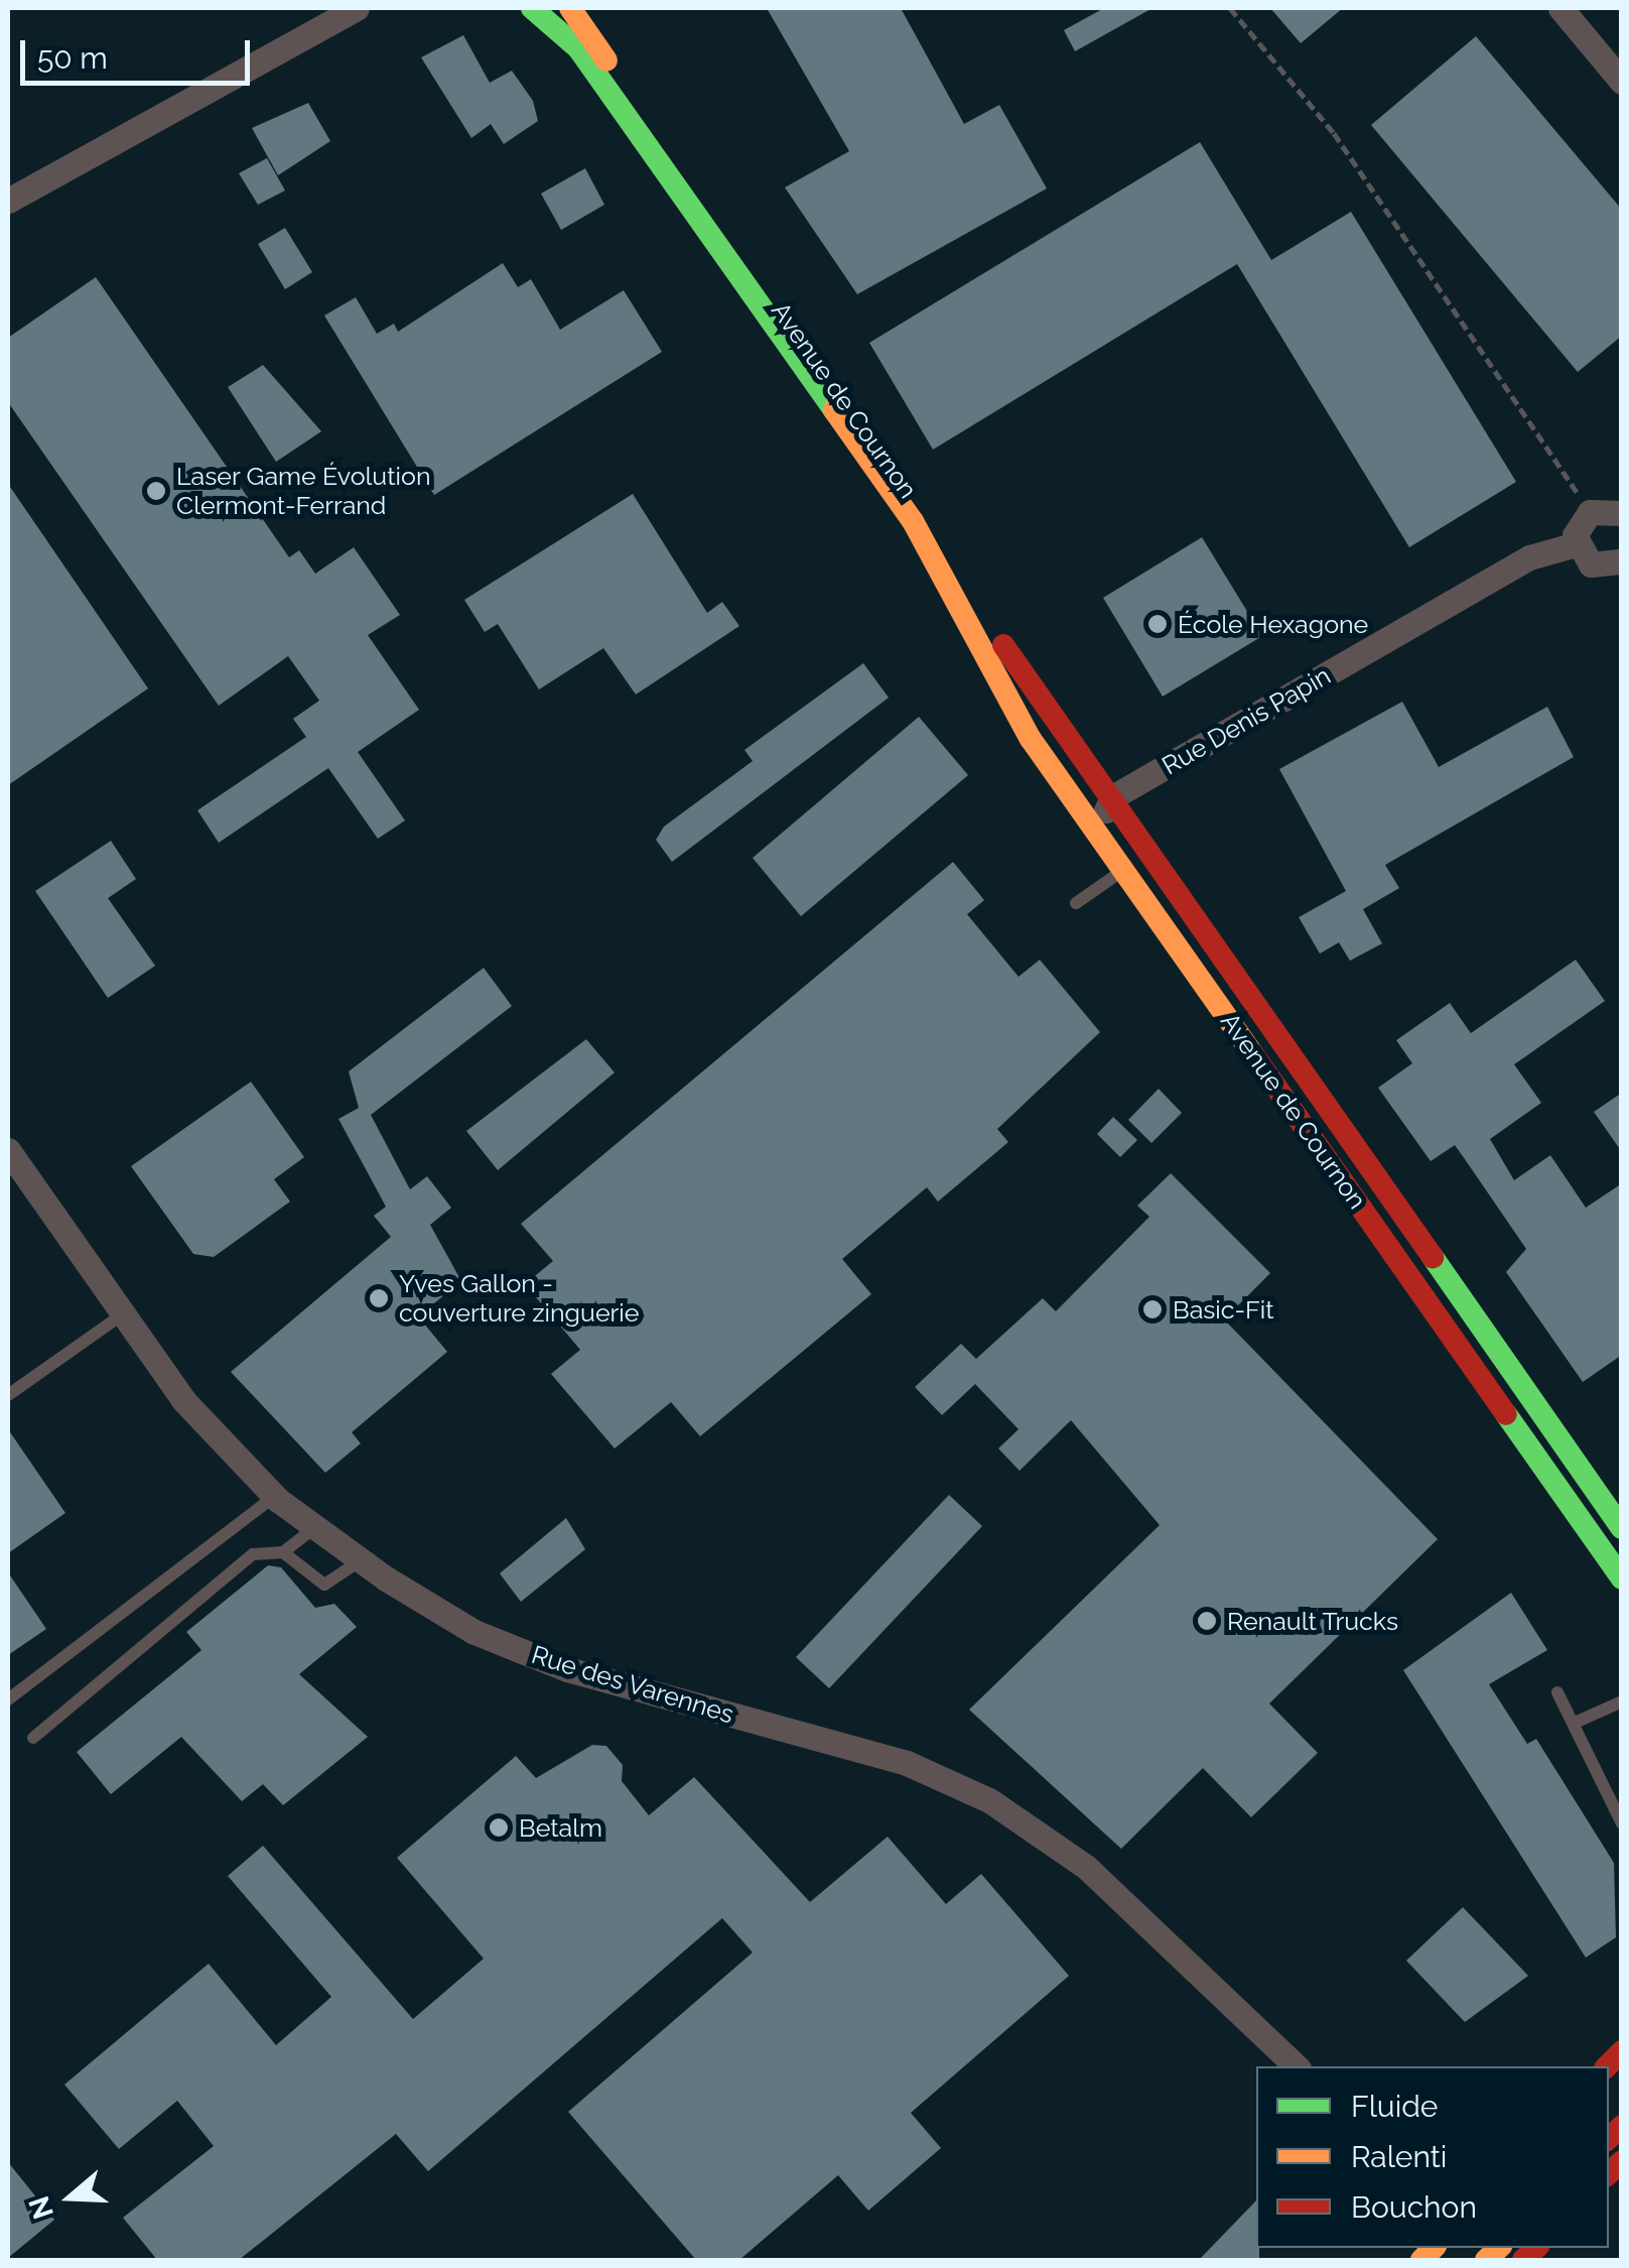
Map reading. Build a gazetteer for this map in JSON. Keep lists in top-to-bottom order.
{
  "streets": {
    "main road": ["Avenue de Cournon"],
    "street": ["Rue Denis Papin", "Rue des Varennes"]
  },
  "crossings": [
    ["Avenue de Cournon", "Rue Denis Papin"]
  ],
  "places": [
    "Laser Game Évolution Clermont-Ferrand",
    "École Hexagone",
    "Yves Gallon - couverture zinguerie",
    "Basic-Fit",
    "Renault Trucks",
    "Betalm"
  ],
  "legend": ["Fluide", "Ralenti", "Bouchon"],
  "scale_bar": "50 m",
  "north": "left"
}
